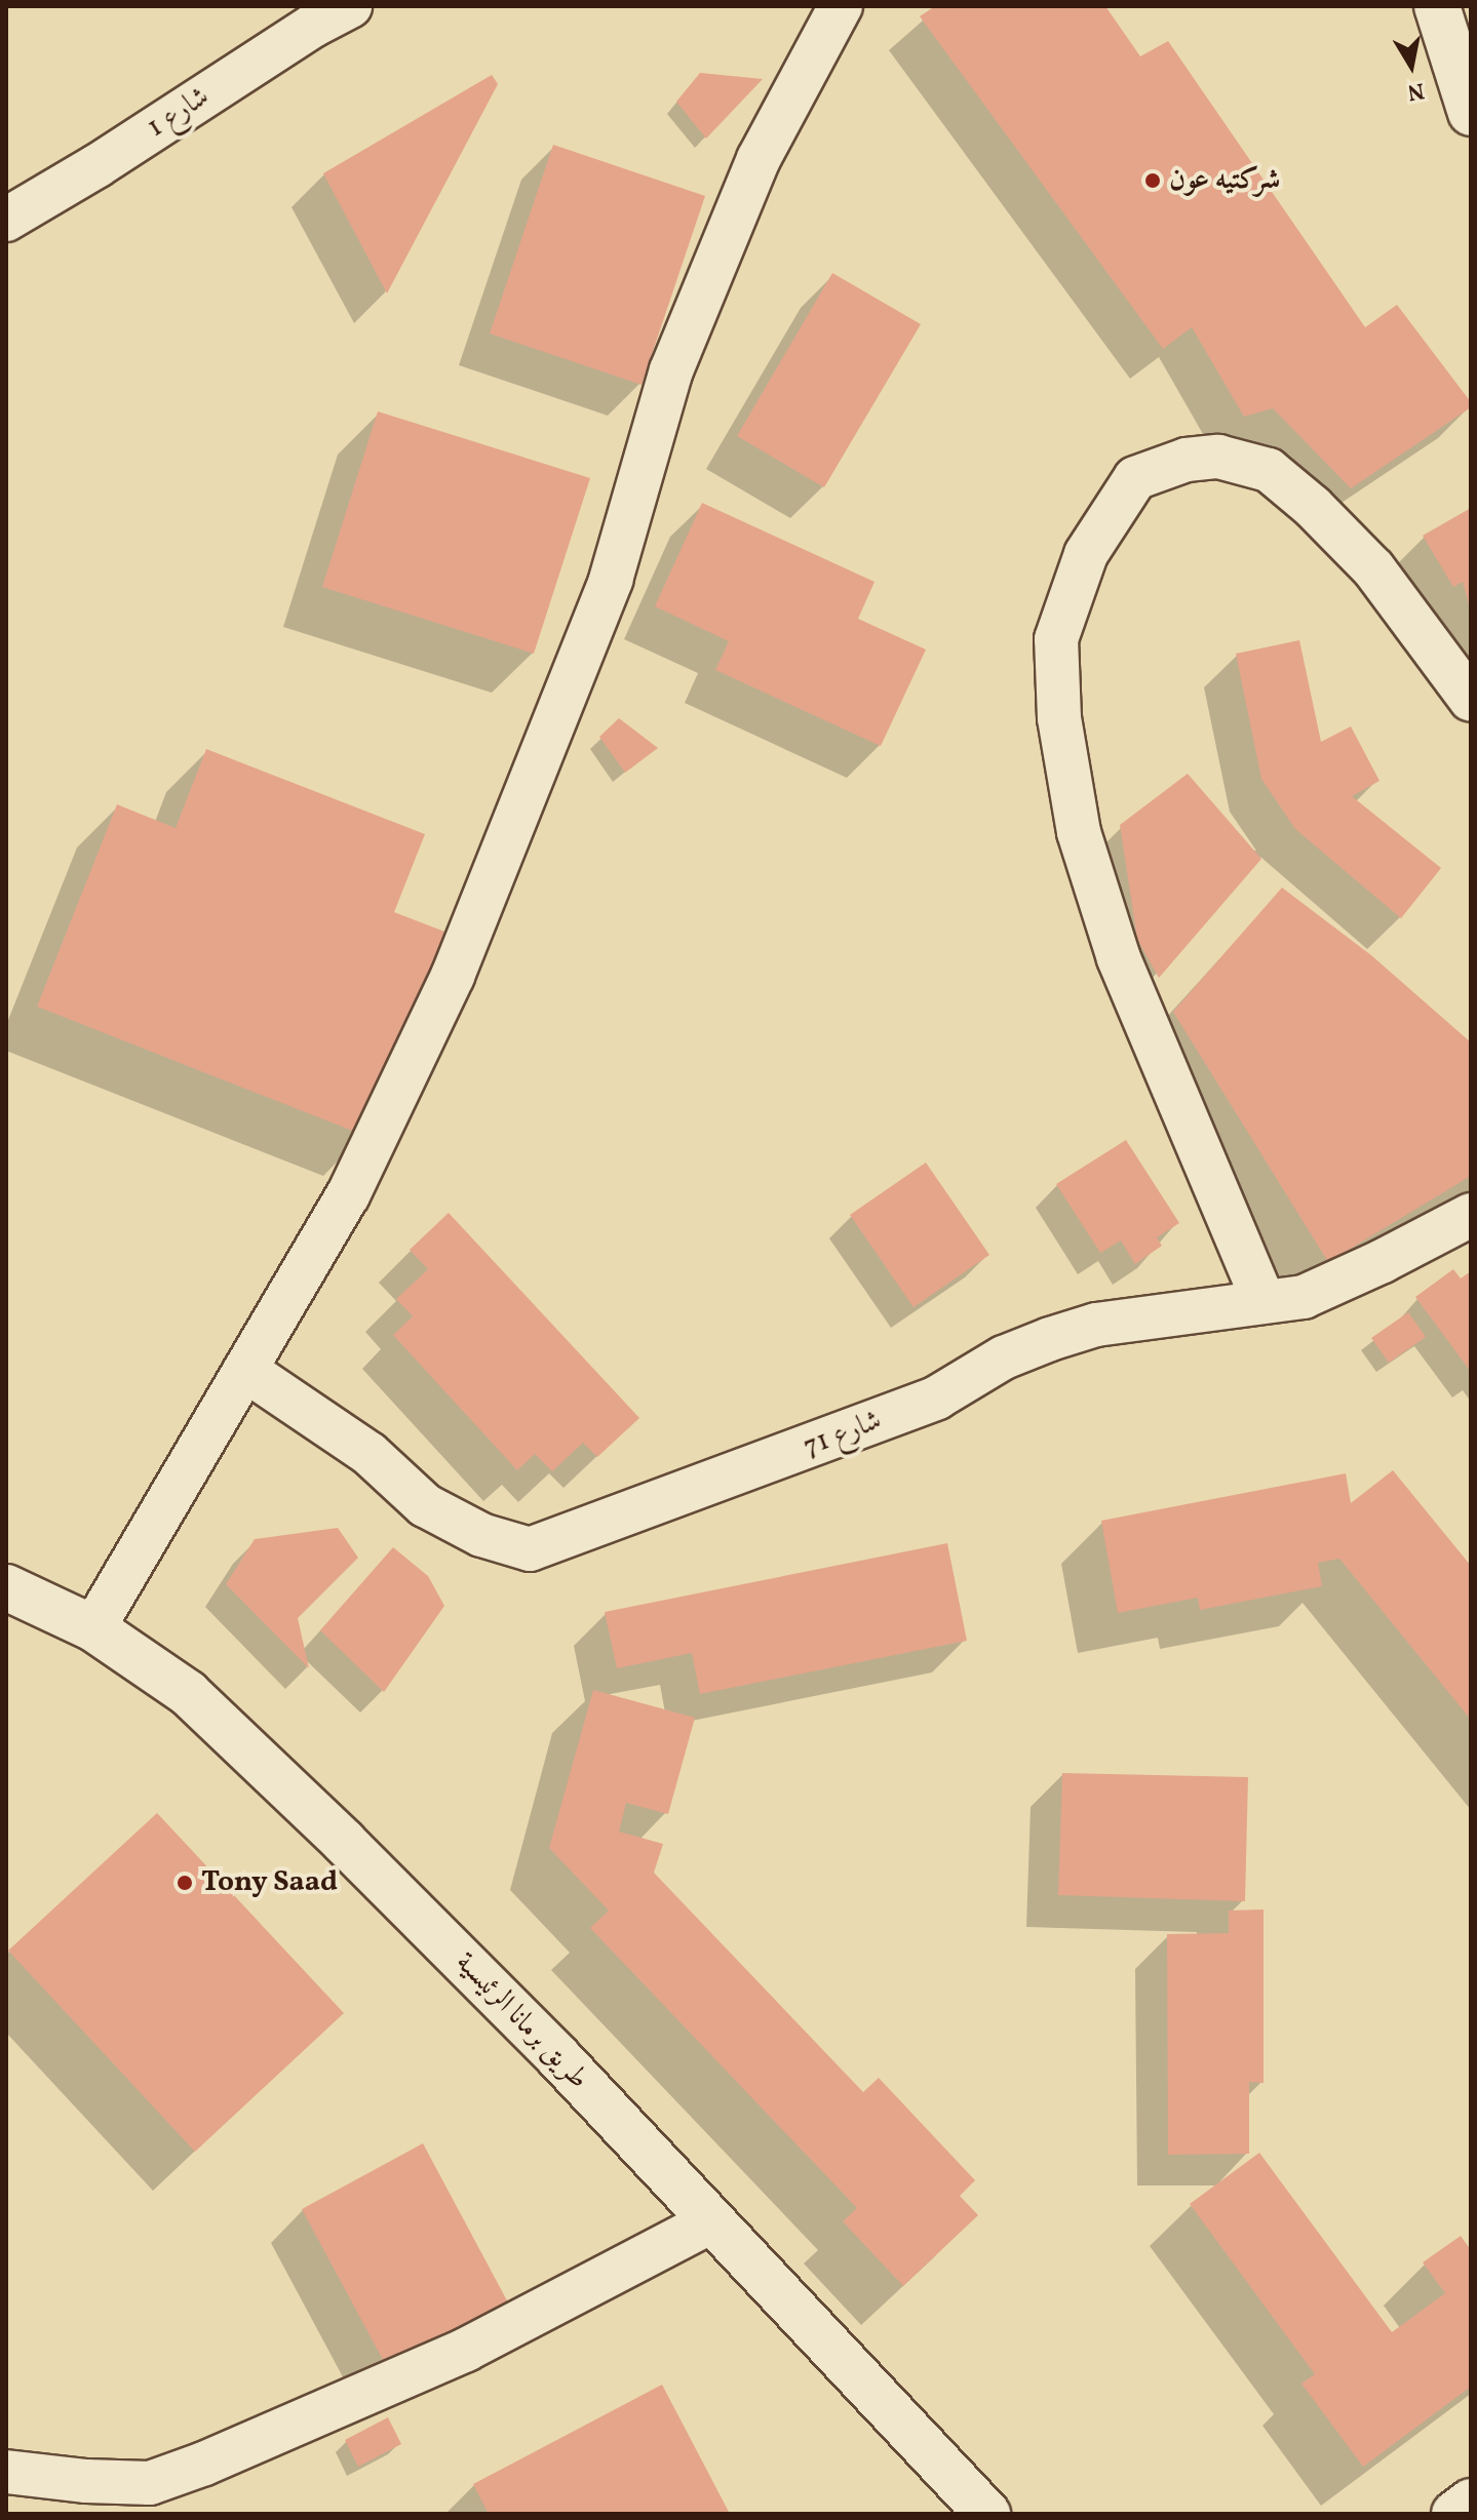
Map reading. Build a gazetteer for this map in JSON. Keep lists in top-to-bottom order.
{
  "streets": {
    "main road": ["طريق برمانا الرئيسية"],
    "street": ["شارع 1", "شارع 71"]
  },
  "places": ["شركتيه عون", "Tony Saad"],
  "north": "bottom"
}
